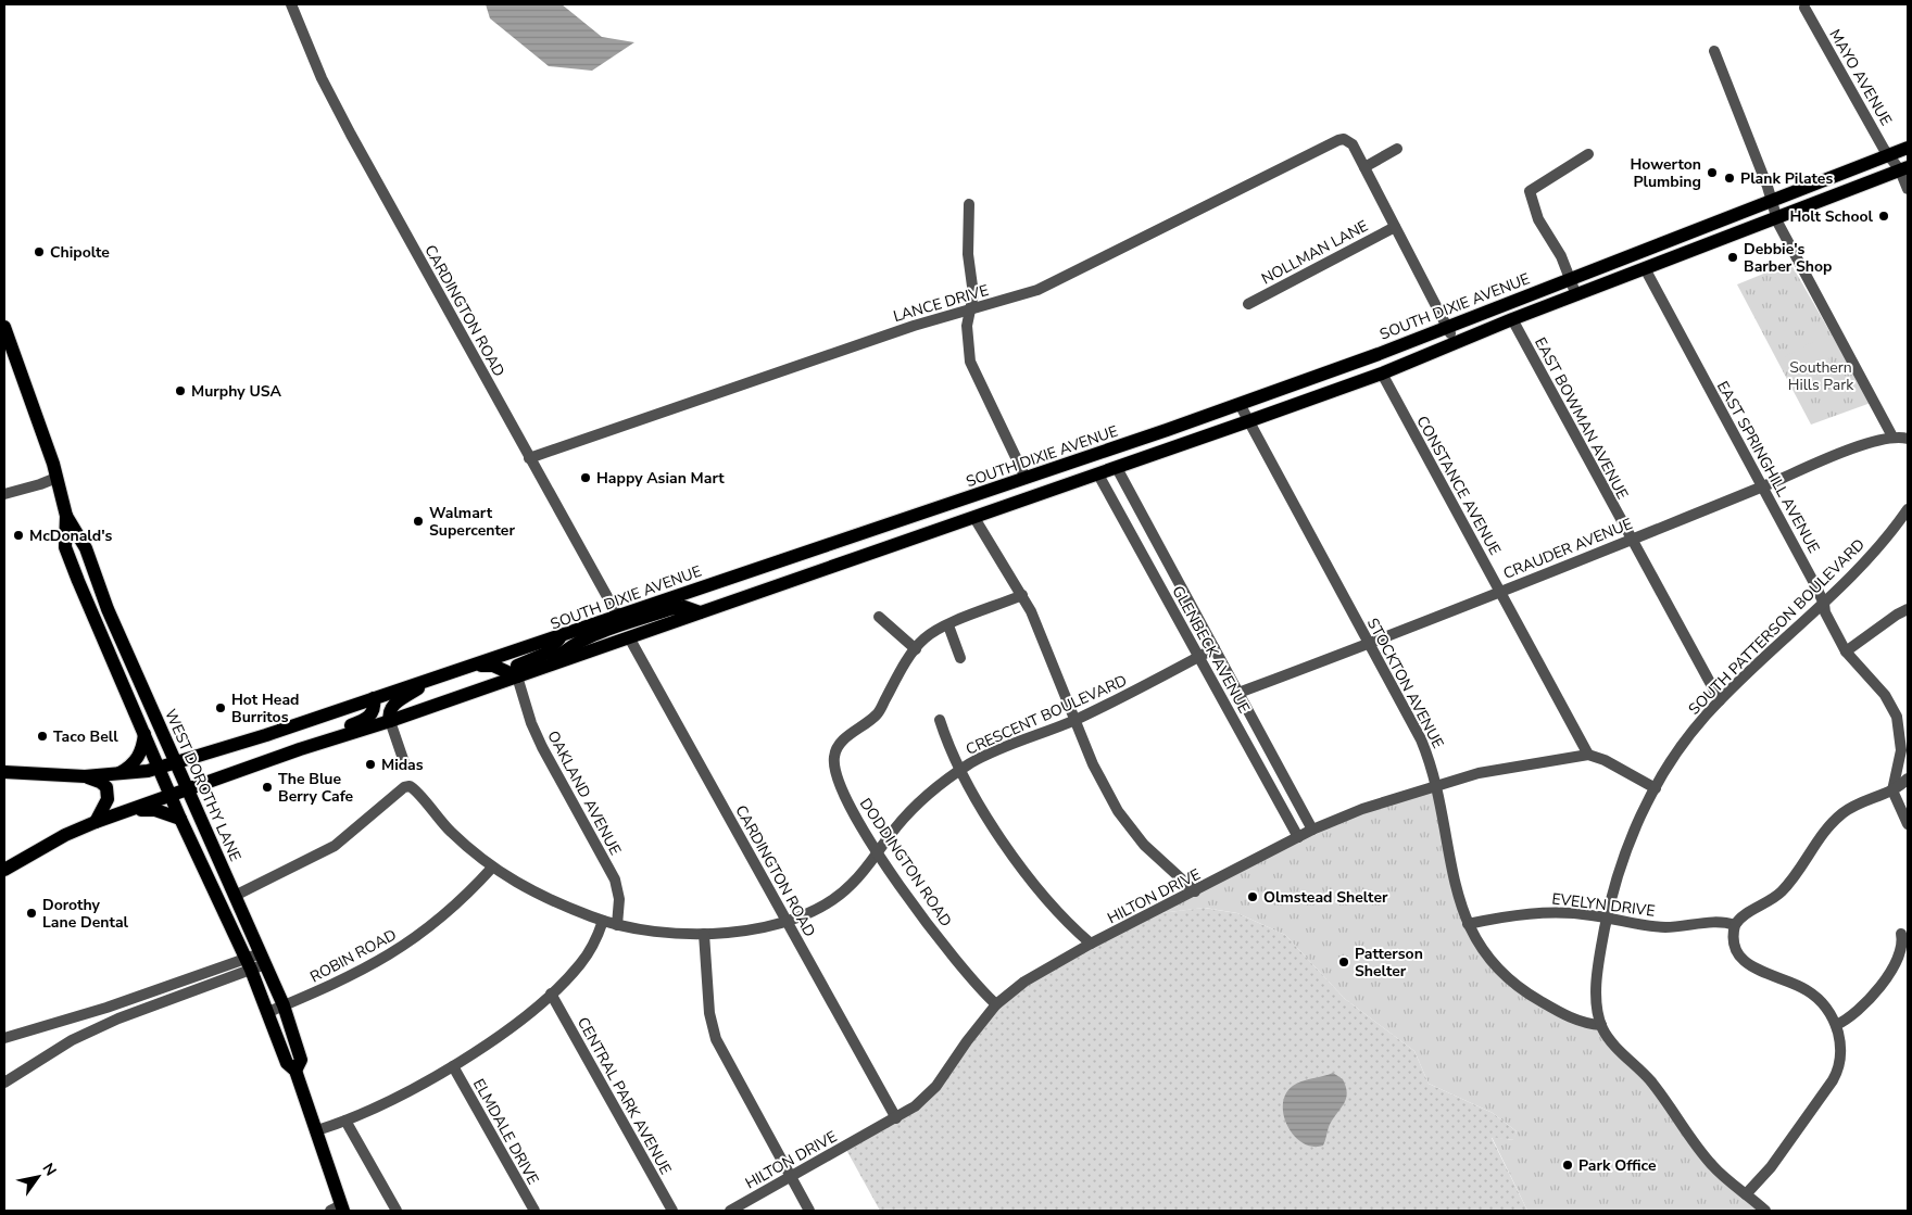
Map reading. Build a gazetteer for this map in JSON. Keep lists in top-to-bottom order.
{
  "streets": {
    "main road": ["SOUTH DIXIE AVENUE", "WEST DOROTHY LANE"],
    "street": [
      "MAYO AVENUE",
      "NOLLMAN LANE",
      "LANCE DRIVE",
      "CARDINGTON ROAD",
      "EAST BOWMAN AVENUE",
      "EAST SPRINGHILL AVENUE",
      "CONSTANCE AVENUE",
      "CRAUDER AVENUE",
      "SOUTH PATTERSON BOULEVARD",
      "GLENBECK AVENUE",
      "STOCKTON AVENUE",
      "CRESCENT BOULEVARD",
      "OAKLAND AVENUE",
      "DODDINGTON ROAD",
      "HILTON DRIVE",
      "EVELYN DRIVE",
      "ROBIN ROAD",
      "CENTRAL PARK AVENUE",
      "ELMDALE DRIVE"
    ]
  },
  "crossings": [
    ["MAYO AVENUE", "SOUTH DIXIE AVENUE"],
    ["LANCE DRIVE", "CARDINGTON ROAD"],
    ["SOUTH DIXIE AVENUE", "CARDINGTON ROAD"],
    ["SOUTH DIXIE AVENUE", "EAST BOWMAN AVENUE"],
    ["SOUTH DIXIE AVENUE", "EAST SPRINGHILL AVENUE"],
    ["SOUTH DIXIE AVENUE", "CONSTANCE AVENUE"],
    ["SOUTH DIXIE AVENUE", "GLENBECK AVENUE"],
    ["SOUTH DIXIE AVENUE", "STOCKTON AVENUE"],
    ["SOUTH DIXIE AVENUE", "WEST DOROTHY LANE"],
    ["SOUTH DIXIE AVENUE", "OAKLAND AVENUE"],
    ["CARDINGTON ROAD", "CRESCENT BOULEVARD"],
    ["CARDINGTON ROAD", "HILTON DRIVE"],
    ["EAST BOWMAN AVENUE", "CRAUDER AVENUE"],
    ["EAST BOWMAN AVENUE", "SOUTH PATTERSON BOULEVARD"],
    ["EAST SPRINGHILL AVENUE", "CRAUDER AVENUE"],
    ["EAST SPRINGHILL AVENUE", "SOUTH PATTERSON BOULEVARD"],
    ["CONSTANCE AVENUE", "CRAUDER AVENUE"],
    ["CONSTANCE AVENUE", "HILTON DRIVE"],
    ["CRAUDER AVENUE", "GLENBECK AVENUE"],
    ["CRAUDER AVENUE", "STOCKTON AVENUE"],
    ["SOUTH PATTERSON BOULEVARD", "STOCKTON AVENUE"],
    ["SOUTH PATTERSON BOULEVARD", "EVELYN DRIVE"],
    ["GLENBECK AVENUE", "CRESCENT BOULEVARD"],
    ["GLENBECK AVENUE", "HILTON DRIVE"],
    ["STOCKTON AVENUE", "HILTON DRIVE"],
    ["STOCKTON AVENUE", "EVELYN DRIVE"],
    ["CRESCENT BOULEVARD", "WEST DOROTHY LANE"],
    ["CRESCENT BOULEVARD", "OAKLAND AVENUE"],
    ["CRESCENT BOULEVARD", "DODDINGTON ROAD"],
    ["CRESCENT BOULEVARD", "ROBIN ROAD"],
    ["WEST DOROTHY LANE", "ROBIN ROAD"],
    ["DODDINGTON ROAD", "HILTON DRIVE"]
  ],
  "parks": ["Southern Hills Park"],
  "places": [
    "Howerton Plumbing",
    "Plank Pilates",
    "Holt School",
    "Chipolte",
    "Debbie's Barber Shop",
    "Murphy USA",
    "Happy Asian Mart",
    "Walmart Supercenter",
    "McDonald's",
    "Hot Head Burritos",
    "Taco Bell",
    "Midas",
    "The Blue Berry Cafe",
    "Olmstead Shelter",
    "Dorothy Lane Dental",
    "Patterson Shelter",
    "Park Office"
  ],
  "north": "top right"
}
